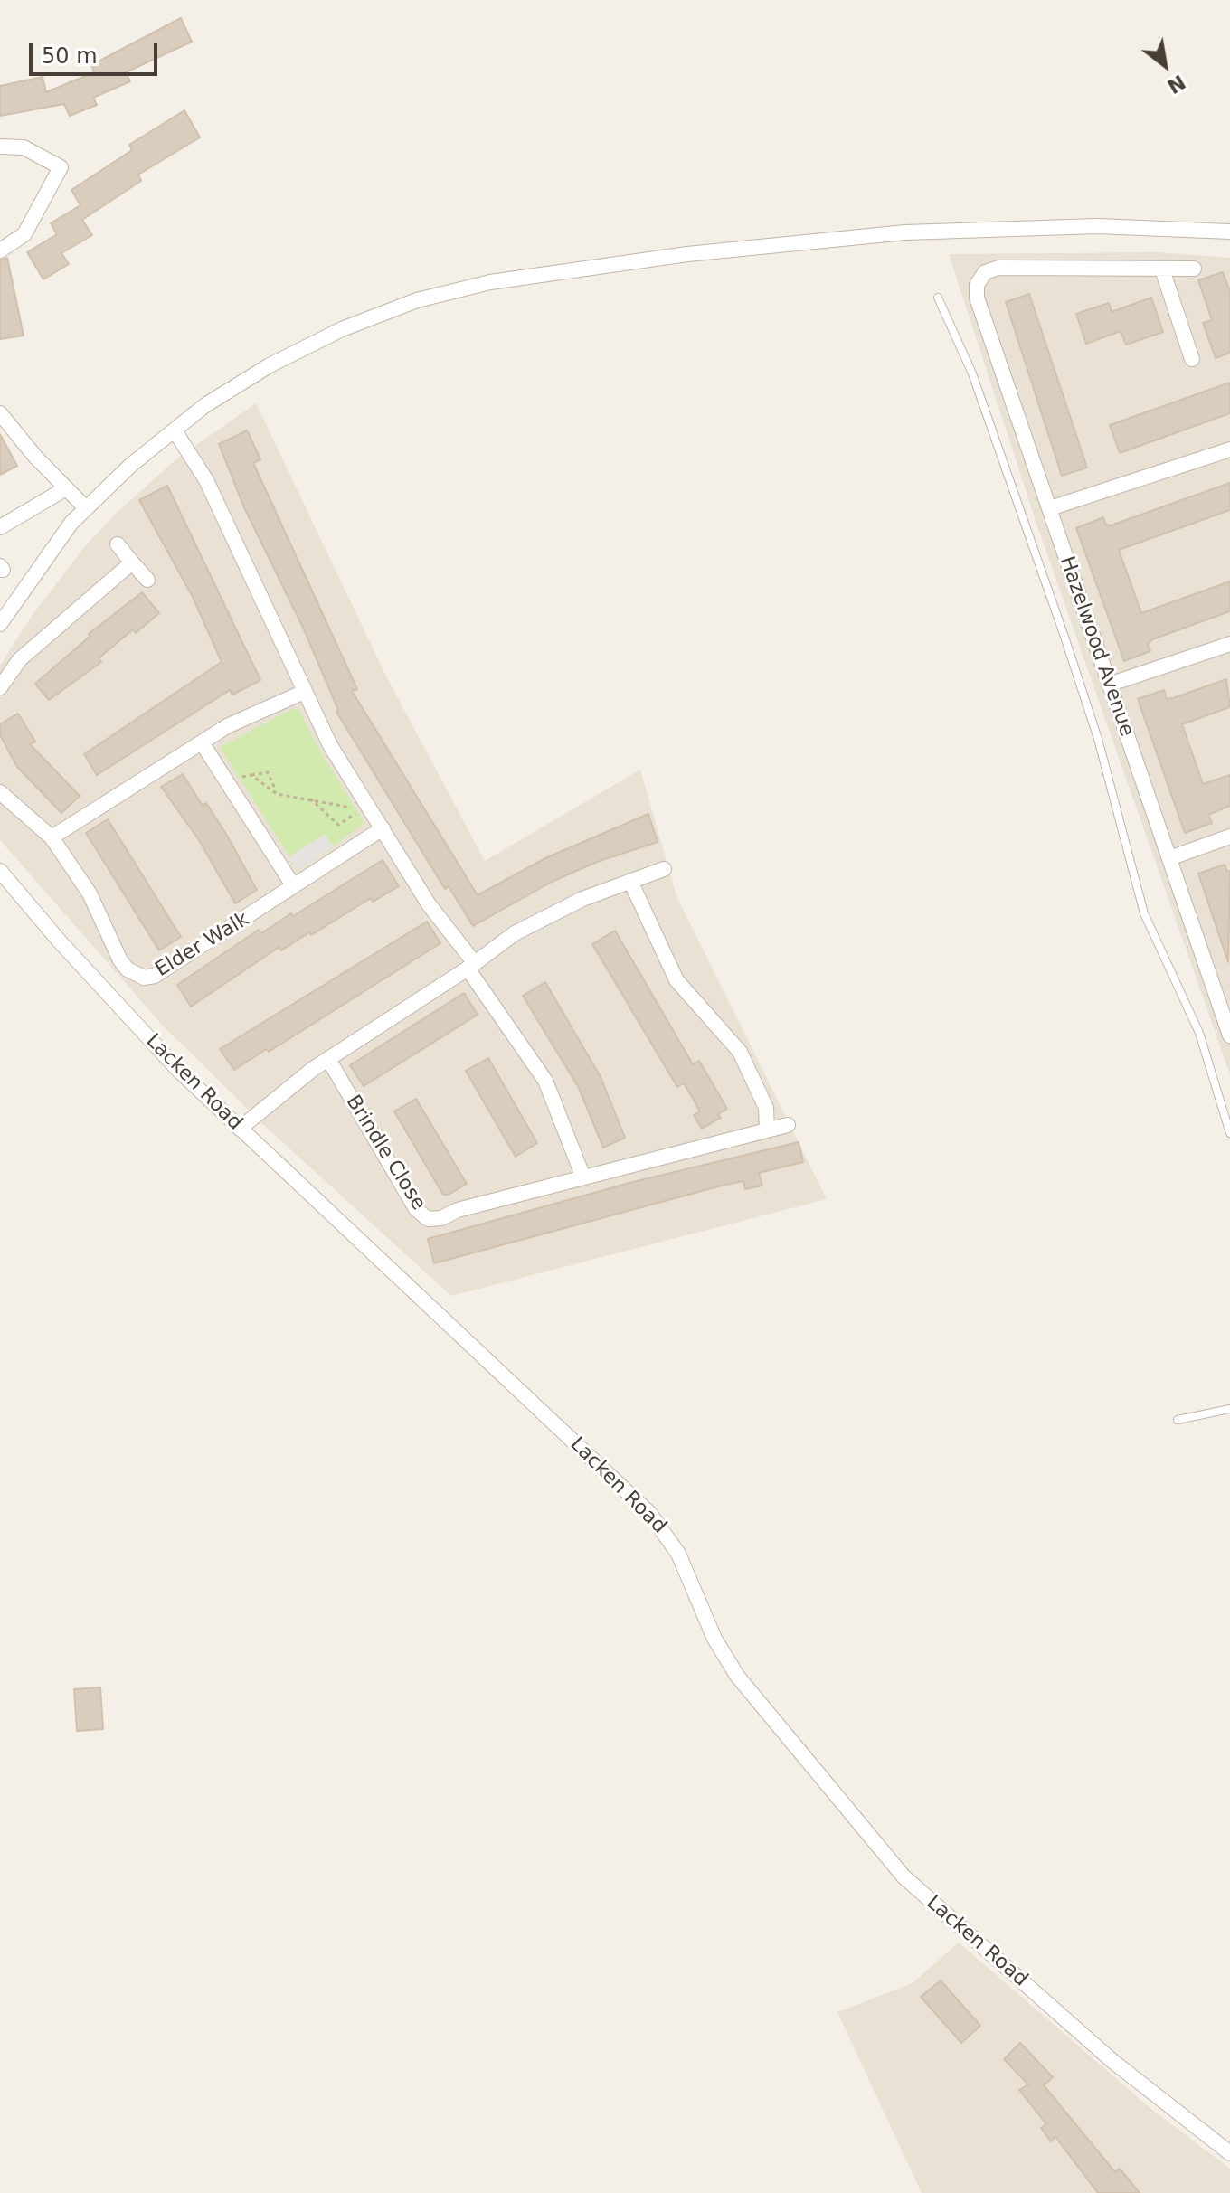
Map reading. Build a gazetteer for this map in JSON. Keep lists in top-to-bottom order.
{
  "streets": {
    "street": [
      "Hazelwood Avenue",
      "Elder Walk",
      "Lacken Road",
      "Brindle Close"
    ]
  },
  "scale_bar": "50 m",
  "north": "bottom right"
}
